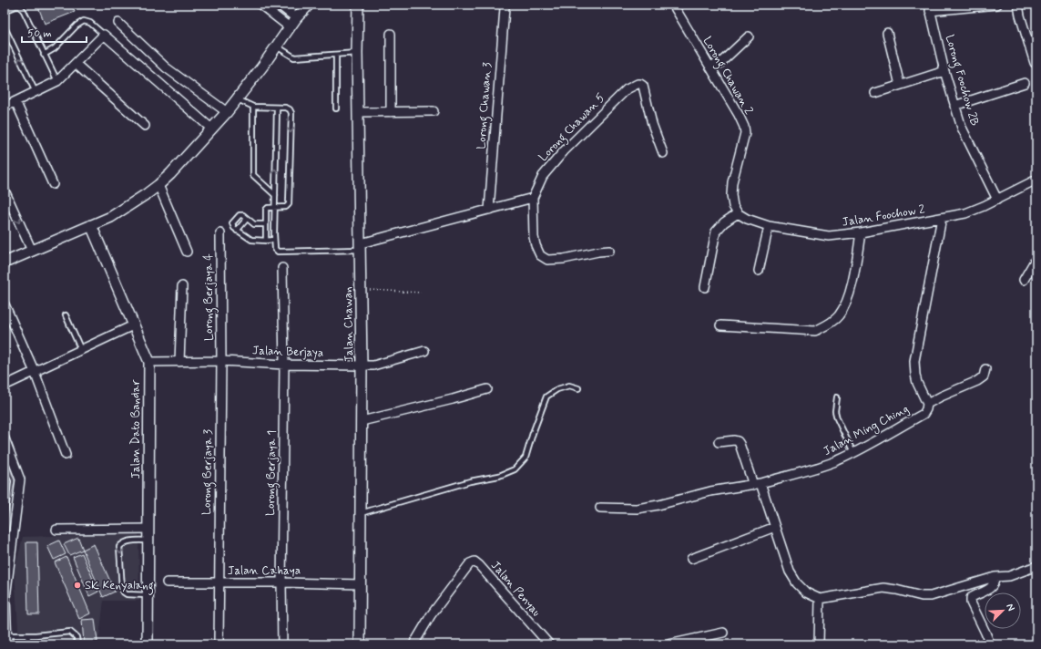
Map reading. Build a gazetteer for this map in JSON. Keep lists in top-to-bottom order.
{
  "streets": {
    "street": [
      "Lorong Chawan 2",
      "Lorong Foochow 2B",
      "Lorong Chawan 3",
      "Lorong Chawan 5",
      "Jalan Foochow 2",
      "Lorong Berjaya 4",
      "Jalan Chawan",
      "Jalan Berjaya",
      "Jalan Dato Bandar",
      "Jalan Ming Ching",
      "Lorong Berjaya 3",
      "Lorong Berjaya 1",
      "Jalan Cahaya",
      "Jalan Penyau"
    ]
  },
  "crossings": [
    ["Lorong Chawan 2", "Jalan Foochow 2"],
    ["Lorong Foochow 2B", "Jalan Foochow 2"],
    ["Lorong Berjaya 4", "Jalan Berjaya"],
    ["Lorong Berjaya 4", "Lorong Berjaya 3"],
    ["Jalan Chawan", "Jalan Berjaya"],
    ["Jalan Chawan", "Jalan Cahaya"],
    ["Jalan Berjaya", "Jalan Dato Bandar"],
    ["Jalan Berjaya", "Lorong Berjaya 3"],
    ["Jalan Berjaya", "Lorong Berjaya 1"],
    ["Lorong Berjaya 3", "Jalan Cahaya"],
    ["Lorong Berjaya 1", "Jalan Cahaya"]
  ],
  "places": ["SK Kenyalang"],
  "scale_bar": "50 m",
  "north": "top right"
}
